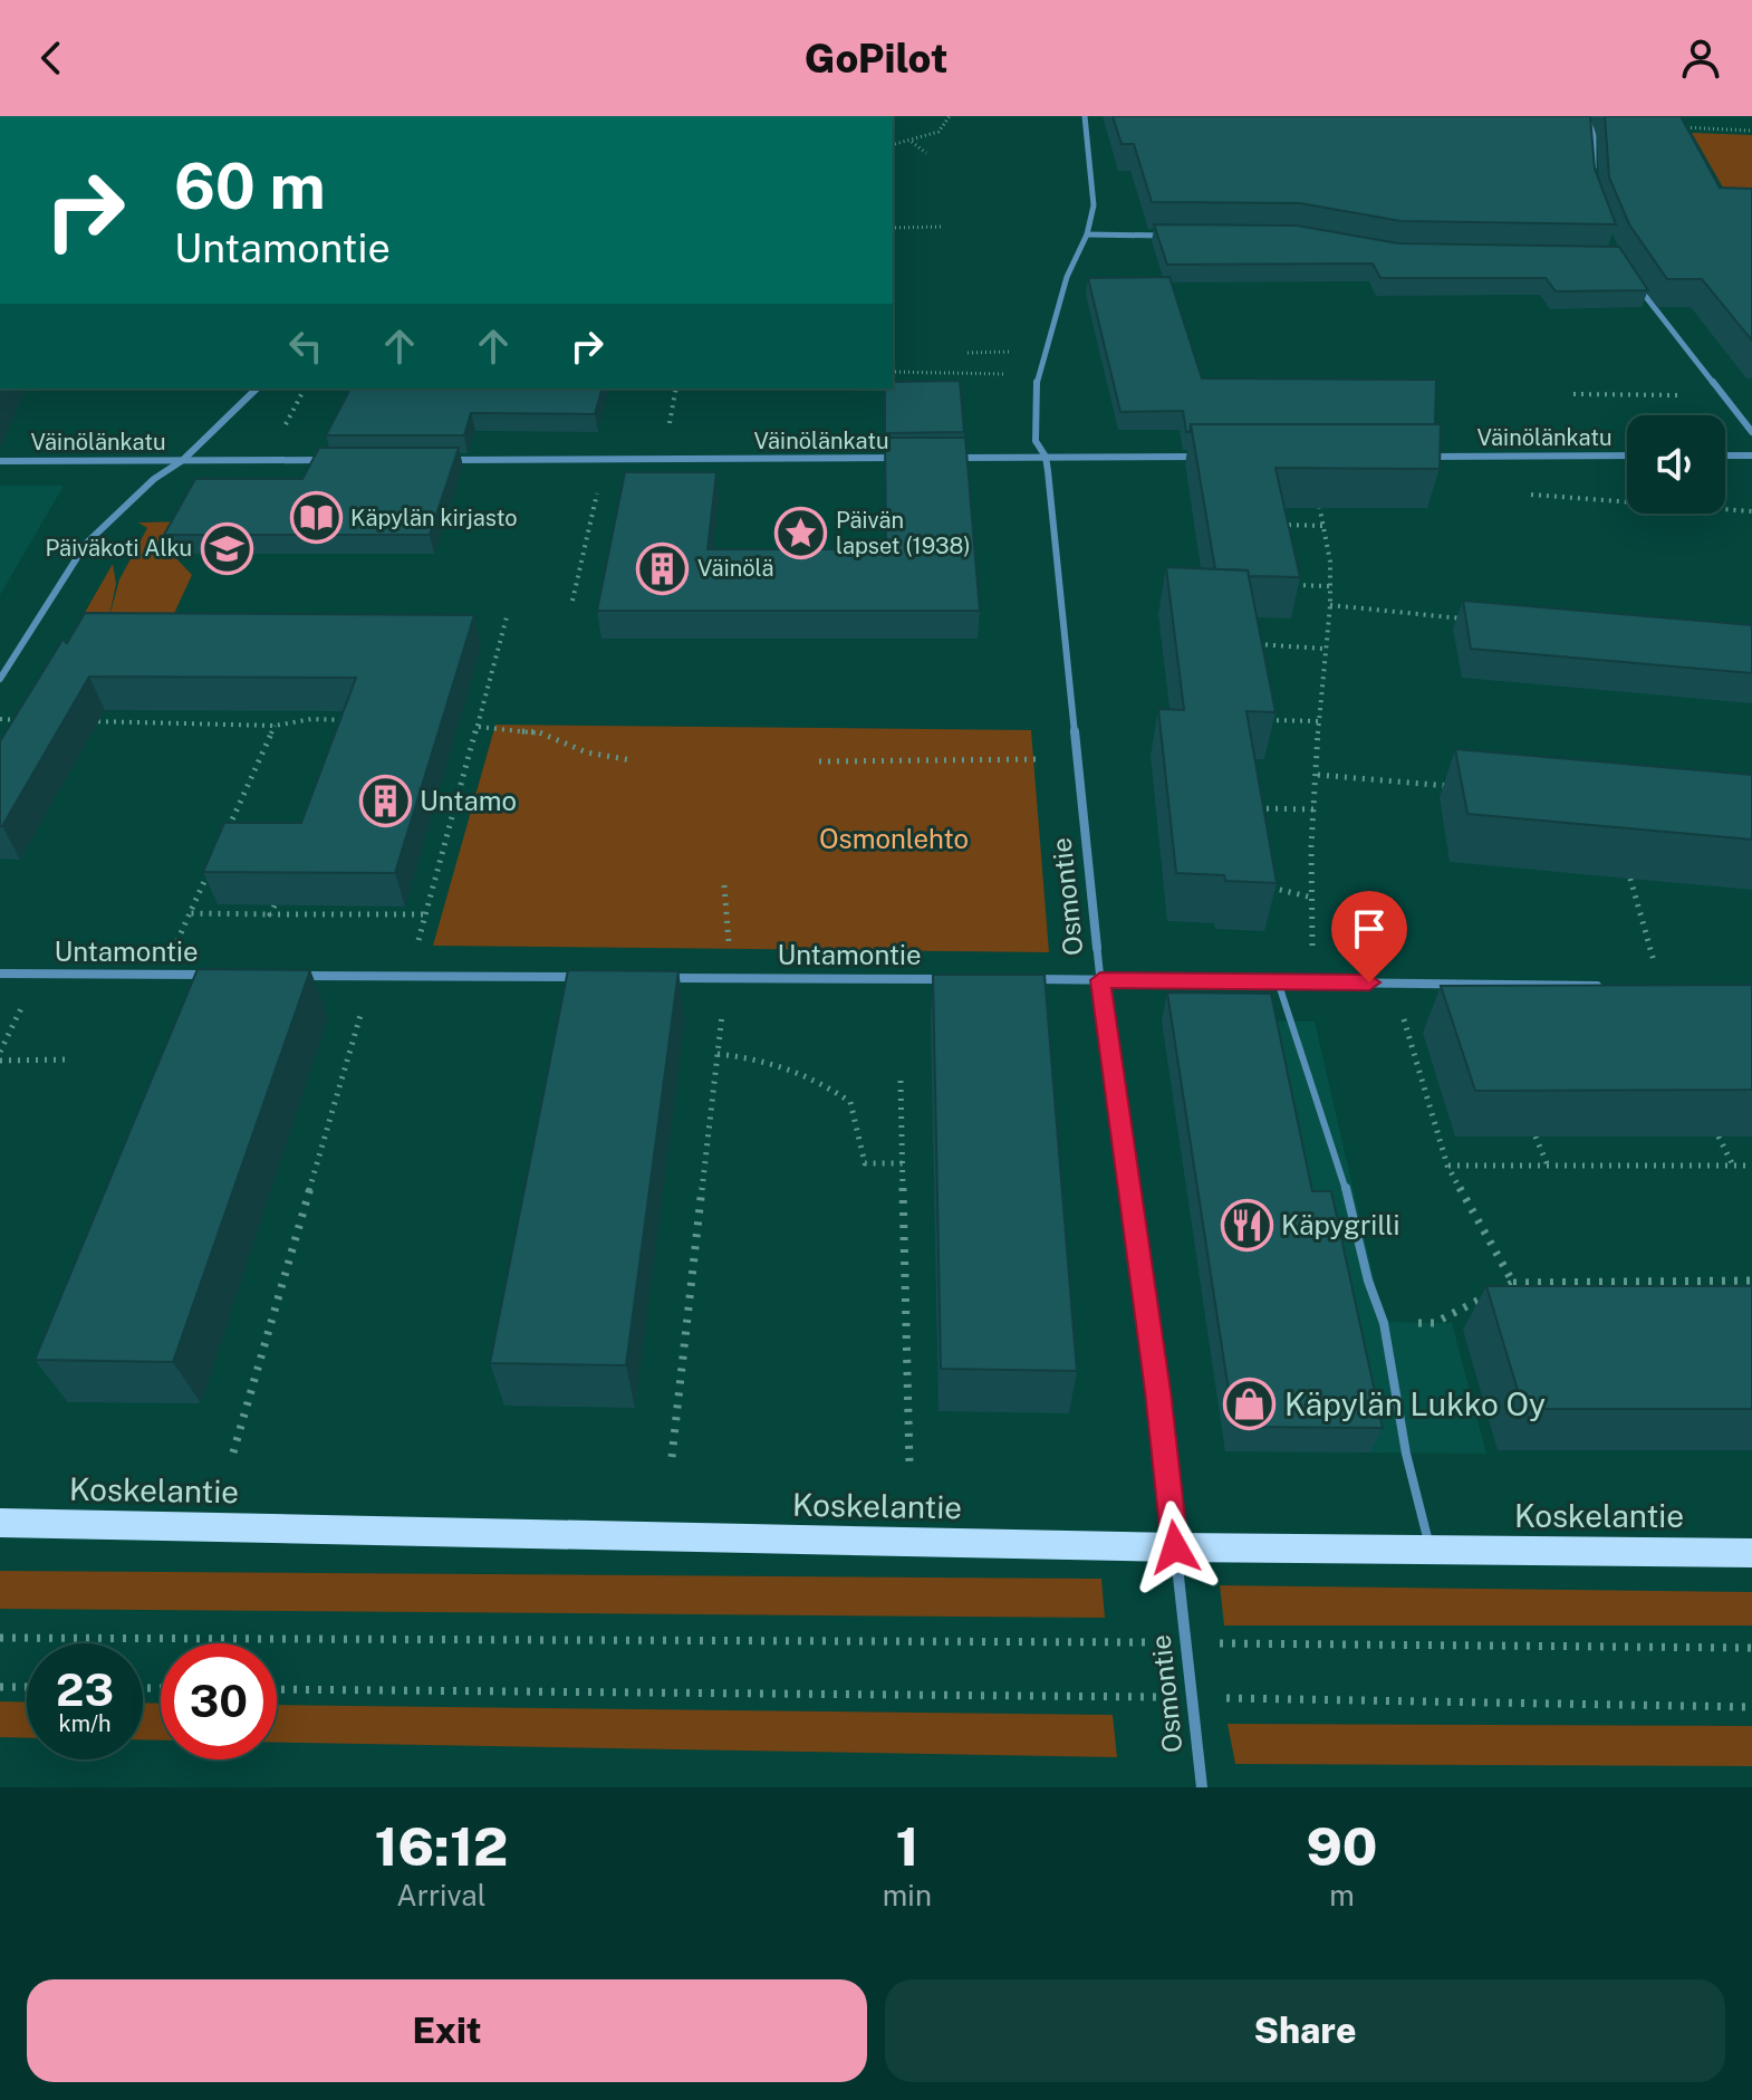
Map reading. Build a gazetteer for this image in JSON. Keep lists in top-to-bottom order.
{
  "streets": {
    "main road": ["Koskelantie"],
    "street": ["Väinölänkatu", "Osmontie", "Untamontie"]
  },
  "crossings": [
    ["Osmontie", "Koskelantie"]
  ],
  "parks": ["Osmonlehto"],
  "places": {
    "library": ["Käpylän kirjasto"],
    "place": ["Päivän lapset (1938)"],
    "school or university": ["Päiväkoti Alku"],
    "building": ["Väinölä", "Untamo"],
    "restaurant": ["Käpygrilli"],
    "shop": ["Käpylän Lukko Oy"]
  },
  "page": {
    "header": "GoPilot",
    "turn": ["60 m", "Untamontie"],
    "speed": "23 km/h",
    "limit": "30",
    "eta": [
      "16:12",
      "Arrival",
      "1",
      "min",
      "90",
      "m"
    ],
    "buttons": ["Exit", "Share"]
  }
}
